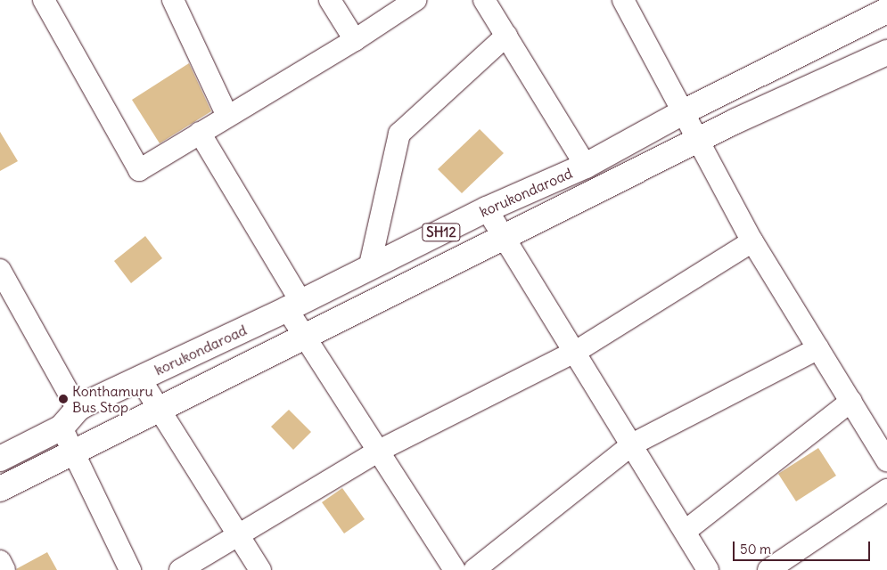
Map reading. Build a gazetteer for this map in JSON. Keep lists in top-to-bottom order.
{
  "streets": {
    "main road": ["korukondaroad", "SH12"]
  },
  "places": ["Konthamuru Bus Stop"],
  "scale_bar": "50 m"
}
